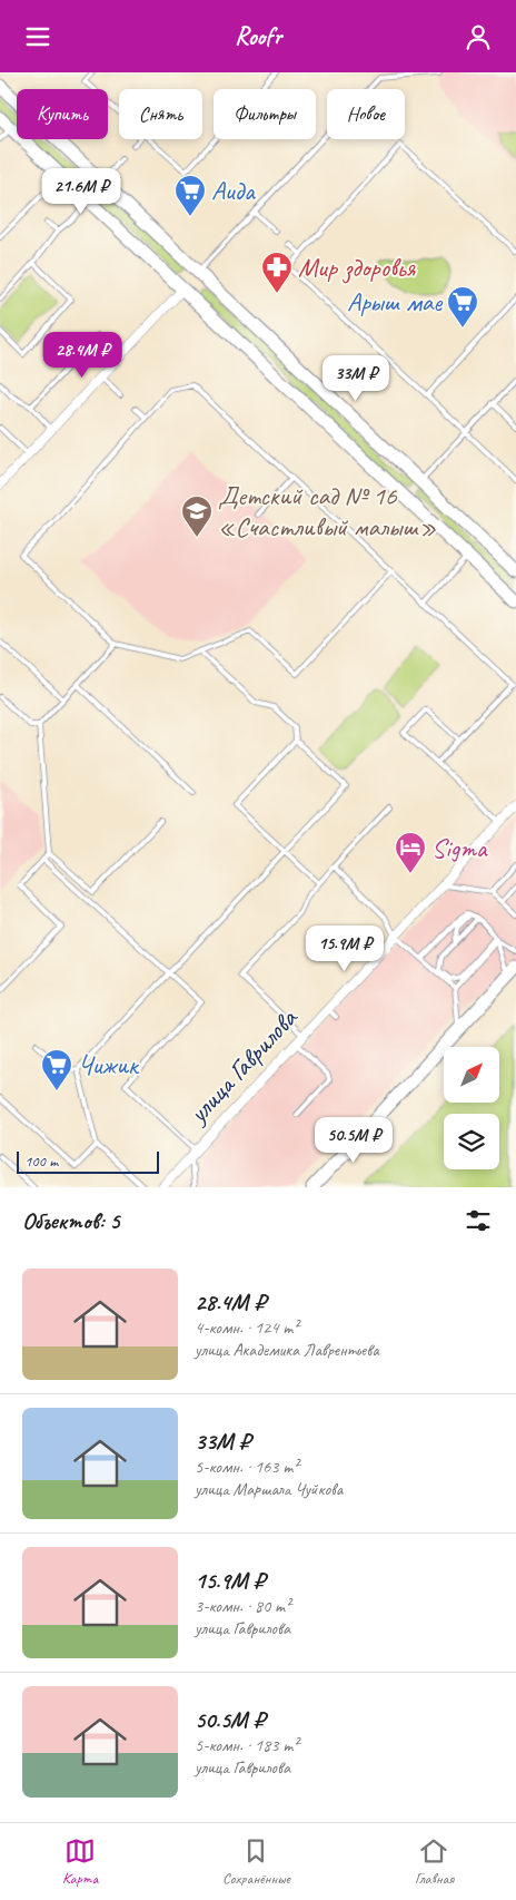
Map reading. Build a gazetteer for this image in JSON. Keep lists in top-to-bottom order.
{
  "streets": {
    "street": ["улица Гаврилова"]
  },
  "places": {
    "supermarket": ["Аида", "Арыш мае", "Чижик"],
    "pharmacy": ["Мир здоровья"],
    "school or university": ["Детский сад № 16 «Счастливый малыш»"],
    "hotel": ["Sigma"]
  },
  "scale_bar": "100 m",
  "north": "top right",
  "page": {
    "header": "Roofr",
    "chip": [
      "Купить",
      "Снять",
      "Фильтры",
      "Новое"
    ],
    "price": [
      "21.6M ₽",
      "28.4M ₽",
      "33M ₽",
      "15.9M ₽",
      "50.5M ₽"
    ],
    "scale": "100 m",
    "heading": "Объектов: 5",
    "list": [
      {
        "name": "28.4M ₽",
        "note": "4-комн. · 124 m² · улица Академика Лаврентьева"
      },
      {
        "name": "33M ₽",
        "note": "5-комн. · 163 m² · улица Маршала Чуйкова"
      },
      {
        "name": "15.9M ₽",
        "note": "3-комн. · 80 m² · улица Гаврилова"
      },
      {
        "name": "50.5M ₽",
        "note": "5-комн. · 183 m² · улица Гаврилова"
      }
    ],
    "tabs": ["Карта", "Сохранённые", "Главная"]
  }
}
